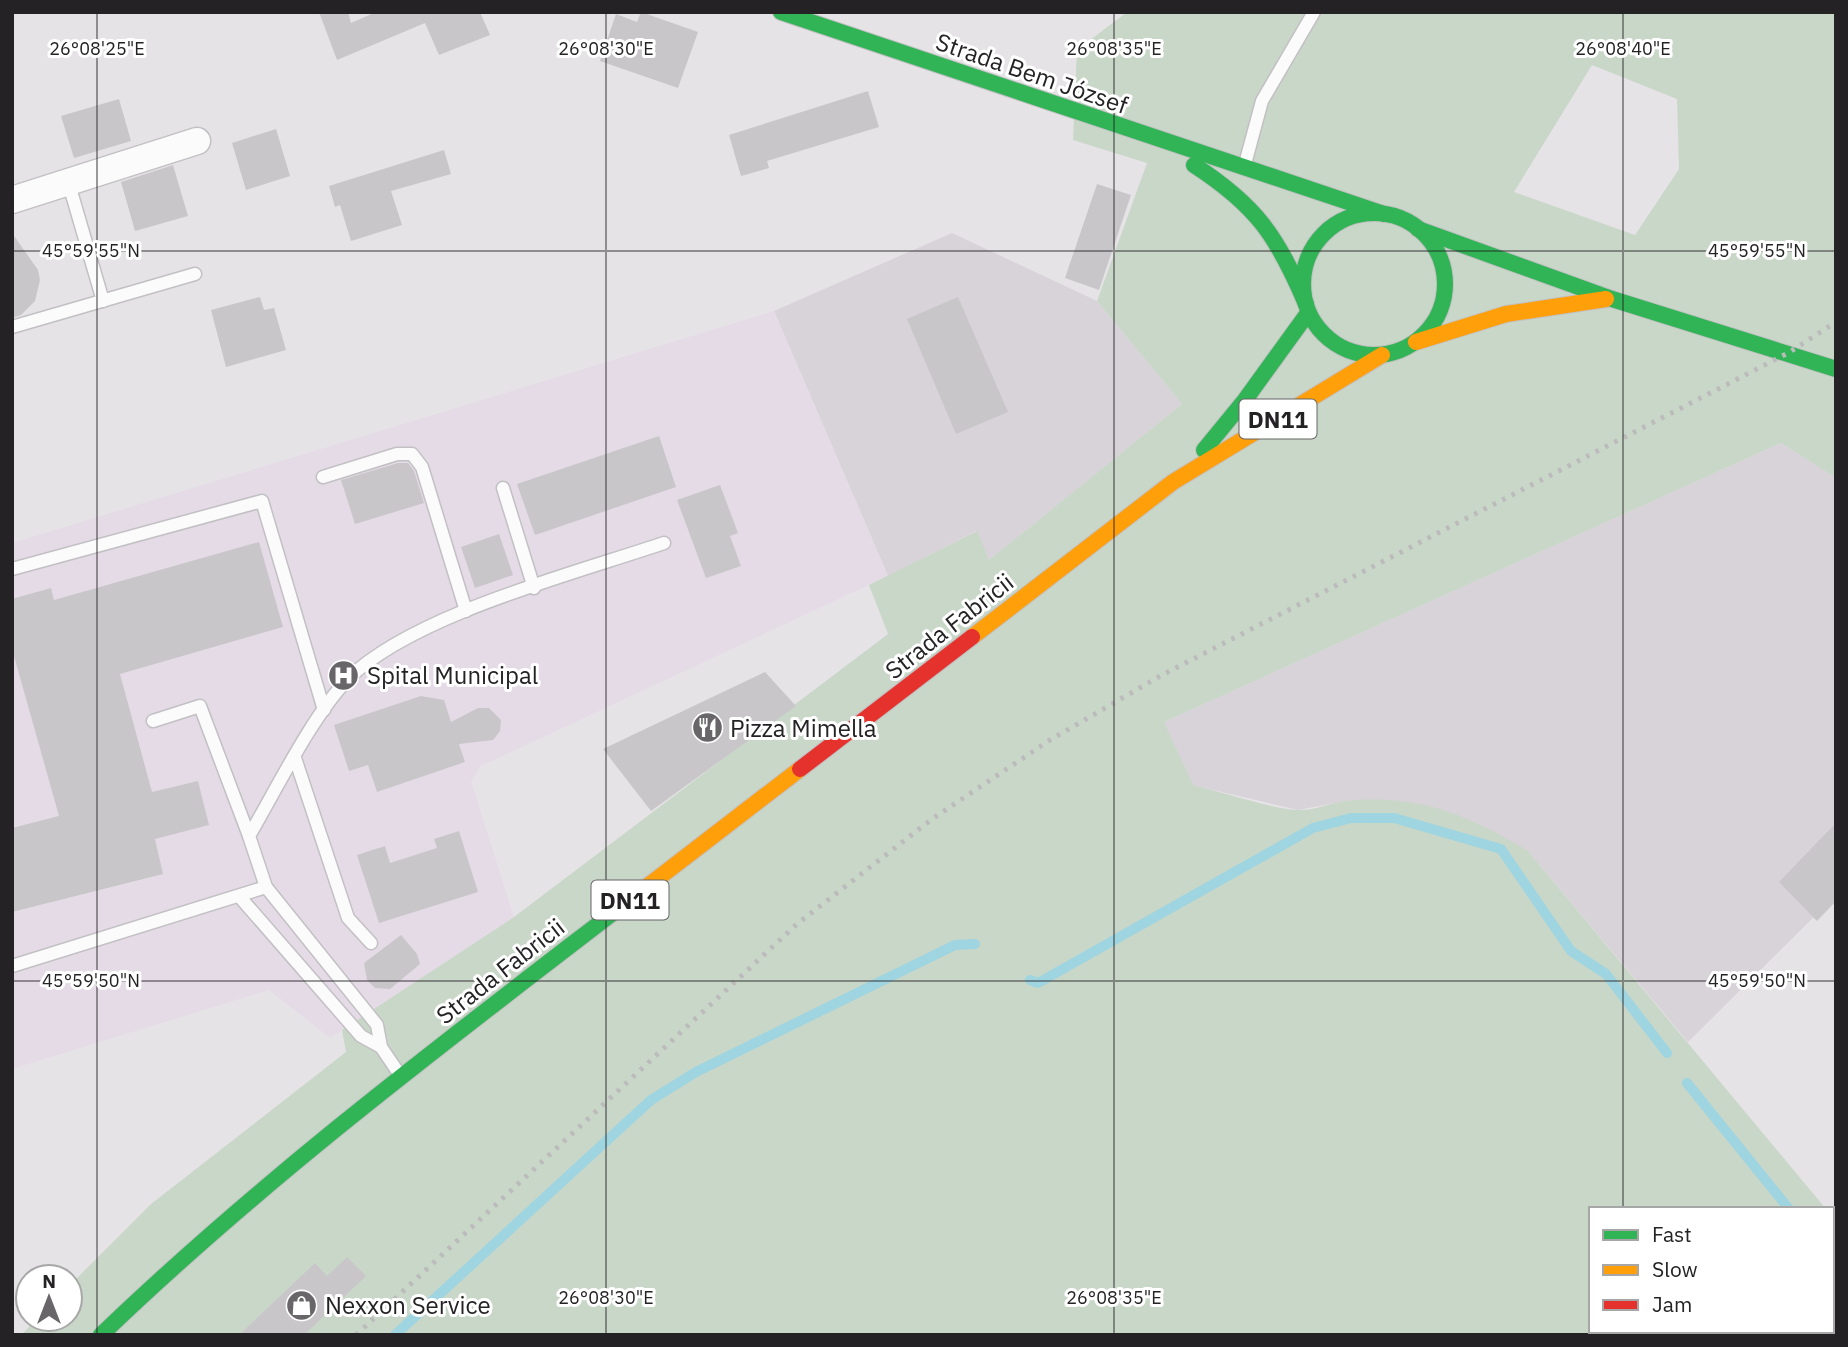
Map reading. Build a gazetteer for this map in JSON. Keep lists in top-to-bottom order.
{
  "streets": {
    "main road": ["Strada Bem József", "DN11", "Strada Fabricii"]
  },
  "crossings": [
    ["Strada Bem József", "DN11"],
    ["Strada Bem József", "Strada Fabricii"],
    ["DN11", "Strada Fabricii"]
  ],
  "places": {
    "hospital": ["Spital Municipal"],
    "restaurant": ["Pizza Mimella"],
    "shop": ["Nexxon Service"]
  },
  "legend": ["Fast", "Slow", "Jam"],
  "north": "top",
  "coordinates": [
    "26°08'25\"E",
    "26°08'30\"E",
    "26°08'35\"E",
    "26°08'40\"E",
    "45°59'55\"N",
    "45°59'50\"N"
  ]
}
